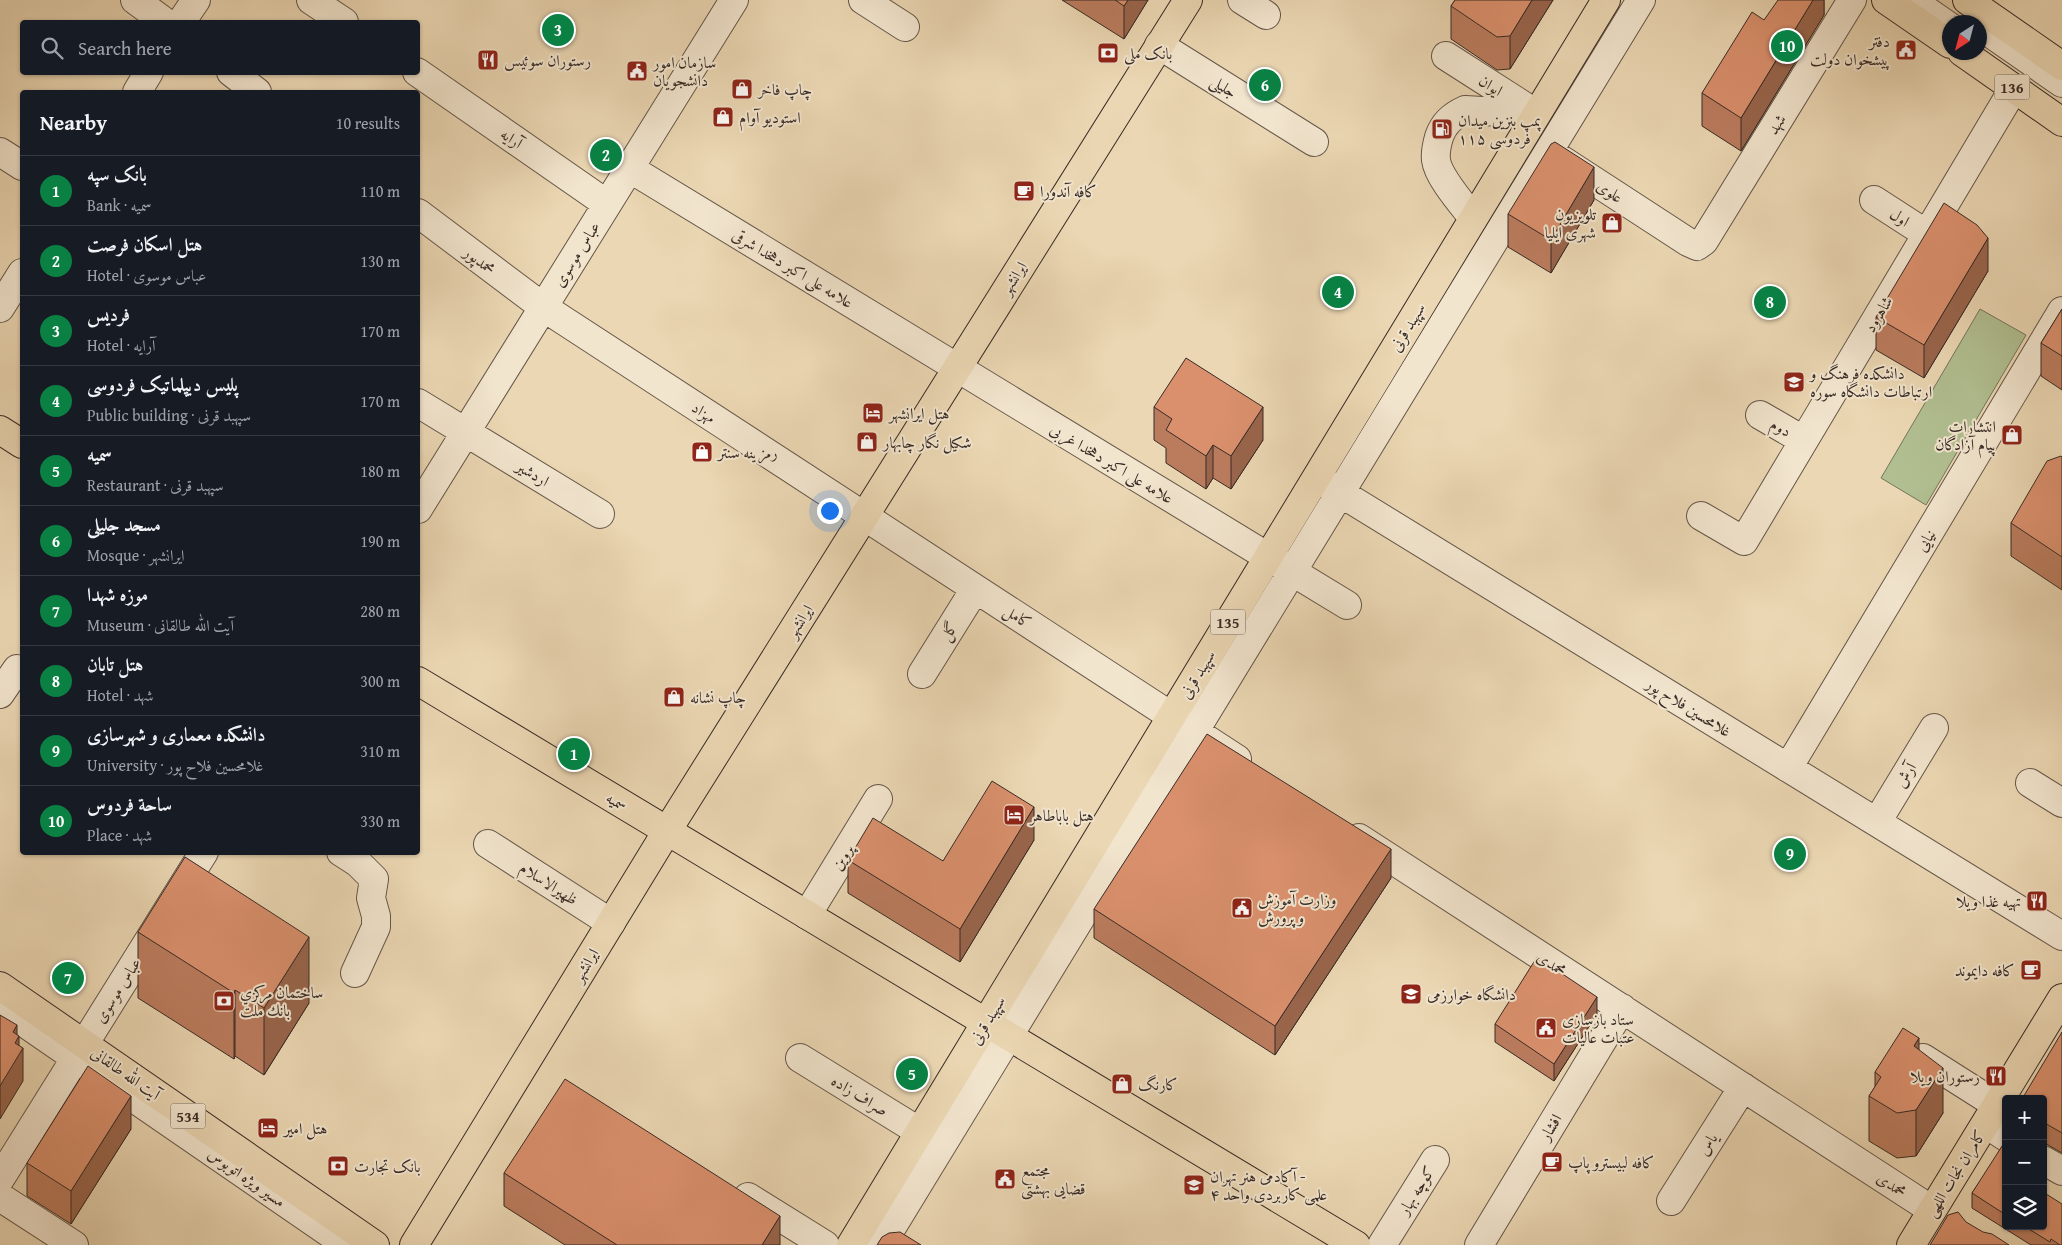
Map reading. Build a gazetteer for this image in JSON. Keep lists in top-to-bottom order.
{
  "streets": {
    "main road": [
      "136",
      "ایرانشهر",
      "سپهبد قرنی",
      "135",
      "سمیه",
      "آیت الله طالقانی",
      "534",
      "کامران نجات اللهی"
    ],
    "street": [
      "ایوان",
      "جلیلی",
      "شهد",
      "آرایه",
      "علوی",
      "اول",
      "عباس موسوی",
      "محمدپور",
      "علامه علی اکبر دهخدا شرقی",
      "شاهرود",
      "مهزاد",
      "دوم",
      "علامه علی اکبر دهخدا غربی",
      "اردشیر",
      "نیایی",
      "کامل",
      "گل",
      "غلامحسین فلاح‌ پور",
      "آرش",
      "پروین",
      "ظهیرالاسلام",
      "محمدی",
      "صراف زاده",
      "افشار",
      "یاس",
      "مسیر ویژه اتوبوس",
      "کوچه بهار"
    ]
  },
  "crossings": [
    ["ایوان", "علوی"],
    ["ایوان", "سپهبد قرنی"],
    ["جلیلی", "ایرانشهر"],
    ["136", "شاهرود"],
    ["شهد", "علوی"],
    ["آرایه", "عباس موسوی"],
    ["علوی", "سپهبد قرنی"],
    ["اول", "شاهرود"],
    ["عباس موسوی", "محمدپور"],
    ["عباس موسوی", "علامه علی اکبر دهخدا شرقی"],
    ["عباس موسوی", "مهزاد"],
    ["عباس موسوی", "اردشیر"],
    ["عباس موسوی", "آیت الله طالقانی"],
    ["عباس موسوی", "مسیر ویژه اتوبوس"],
    ["محمدپور", "مهزاد"],
    ["علامه علی اکبر دهخدا شرقی", "ایرانشهر"],
    ["علامه علی اکبر دهخدا شرقی", "علامه علی اکبر دهخدا غربی"],
    ["ایرانشهر", "مهزاد"],
    ["ایرانشهر", "علامه علی اکبر دهخدا غربی"],
    ["ایرانشهر", "کامل"],
    ["ایرانشهر", "سمیه"],
    ["ایرانشهر", "ظهیرالاسلام"],
    ["شاهرود", "دوم"],
    ["سپهبد قرنی", "علامه علی اکبر دهخدا غربی"],
    ["سپهبد قرنی", "کامل"],
    ["سپهبد قرنی", "غلامحسین فلاح‌ پور"],
    ["سپهبد قرنی", "سمیه"],
    ["سپهبد قرنی", "صراف زاده"],
    ["مهزاد", "کامل"],
    ["نیایی", "غلامحسین فلاح‌ پور"],
    ["کامل", "گل"],
    ["غلامحسین فلاح‌ پور", "آرش"],
    ["سمیه", "پروین"],
    ["محمدی", "افشار"],
    ["محمدی", "یاس"],
    ["محمدی", "کامران نجات اللهی"],
    ["آیت الله طالقانی", "مسیر ویژه اتوبوس"]
  ],
  "places": {
    "public building": [
      "دفتر پیشخوان دولت",
      "سازمان امور دانشجویان",
      "وزارت آموزش و پرورش",
      "ستاد بازسازی عتبات عالیات",
      "مجتمع قضایی بهشتی"
    ],
    "bank": ["بانک ملی", "ساختمان مركزي بانك ملت", "بانک تجارت"],
    "restaurant": ["رستوران سوئیس", "تهیه غذا ویلا", "رستوران ویلا"],
    "shop": [
      "چاپ فاخر",
      "استودیو آوام",
      "تلویزیون شهری ایلیا",
      "انتشارات پیام آزادگان",
      "شکیل نگار چابهار",
      "رمزینه سنتر",
      "چاپ نشانه",
      "کارنگ"
    ],
    "fuel station": ["پمپ بنزین میدان فردوسی ۱۱۵"],
    "cafe": ["کافه آندورا", "کافه دایموند", "کافه لبیسترو پاپ"],
    "school or university": ["دانشکده فرهنگ و ارتباطات دانشگاه سوره", "دانشگاه خوارزمی", "آکادمی هنر تهران - علمی کاربردی واحد ۴"],
    "hotel": ["هتل ایرانشهر", "هتل باباطاهر", "هتل امیر"]
  },
  "north": "bottom left",
  "page": {
    "pins": [
      "3",
      "10",
      "6",
      "2",
      "4",
      "8",
      "1",
      "9",
      "7",
      "5"
    ],
    "search": "Search here",
    "heading": ["Nearby", "10 results"],
    "list": [
      {
        "mark": "1",
        "name": "بانک سپه",
        "note": "Bank · سمیه",
        "value": "110 m"
      },
      {
        "mark": "2",
        "name": "هتل اسکان فرصت",
        "note": "Hotel · عباس موسوی",
        "value": "130 m"
      },
      {
        "mark": "3",
        "name": "فردیس",
        "note": "Hotel · آرایه",
        "value": "170 m"
      },
      {
        "mark": "4",
        "name": "پلیس دیپلماتیک فردوسی",
        "note": "Public building · سپهبد قرنی",
        "value": "170 m"
      },
      {
        "mark": "5",
        "name": "سمیه",
        "note": "Restaurant · سپهبد قرنی",
        "value": "180 m"
      },
      {
        "mark": "6",
        "name": "مسجد جلیلی",
        "note": "Mosque · ایرانشهر",
        "value": "190 m"
      },
      {
        "mark": "7",
        "name": "موزه شهدا",
        "note": "Museum · آیت الله طالقانی",
        "value": "280 m"
      },
      {
        "mark": "8",
        "name": "هتل تابان",
        "note": "Hotel · شهد",
        "value": "300 m"
      },
      {
        "mark": "9",
        "name": "دانشکده معماری و شهرسازی",
        "note": "University · غلامحسین فلاح‌ پور",
        "value": "310 m"
      },
      {
        "mark": "10",
        "name": "ساحة فردوس",
        "note": "Place · شهد",
        "value": "330 m"
      }
    ],
    "map_buttons": ["+", "−"]
  }
}
